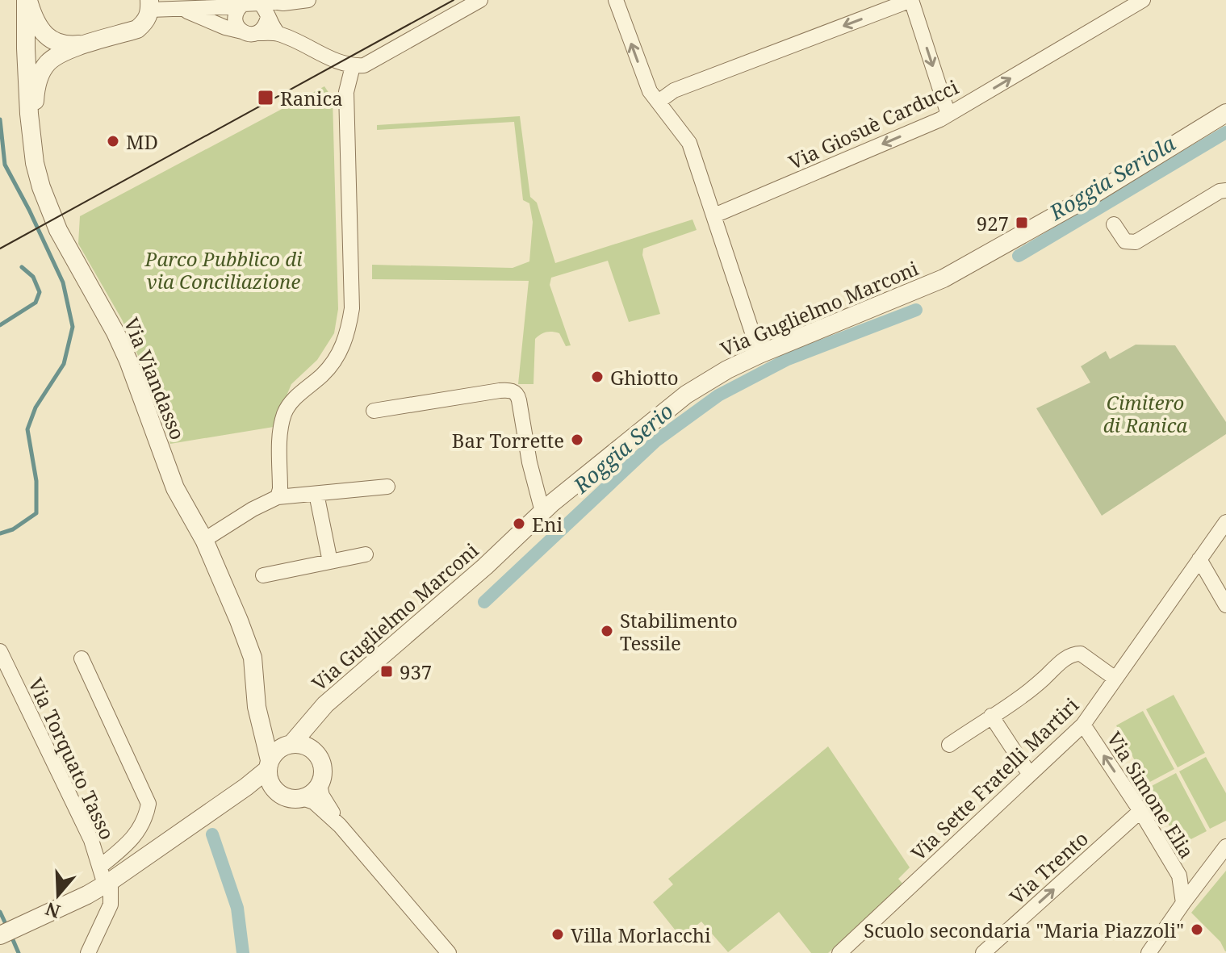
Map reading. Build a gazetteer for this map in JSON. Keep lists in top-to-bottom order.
{
  "streets": {
    "street": [
      "Via Giosuè Carducci",
      "Via Guglielmo Marconi",
      "Via Viandasso",
      "Via Torquato Tasso",
      "Via Sette Fratelli Martiri",
      "Via Simone Elia",
      "Via Trento"
    ]
  },
  "crossings": [
    ["Via Guglielmo Marconi", "Via Viandasso"],
    ["Via Sette Fratelli Martiri", "Via Simone Elia"],
    ["Via Simone Elia", "Via Trento"]
  ],
  "one_way": ["Via Simone Elia"],
  "water": ["Roggia Seriola", "Roggia Serio"],
  "parks": ["Parco Pubblico di via Conciliazione", "Cimitero di Ranica"],
  "places": {
    "transit": ["Ranica", "927", "937"],
    "other": [
      "MD",
      "Ghiotto",
      "Bar Torrette",
      "Eni",
      "Stabilimento Tessile",
      "Scuolo secondaria \"Maria Piazzoli\"",
      "Villa Morlacchi"
    ]
  },
  "north": "bottom"
}
